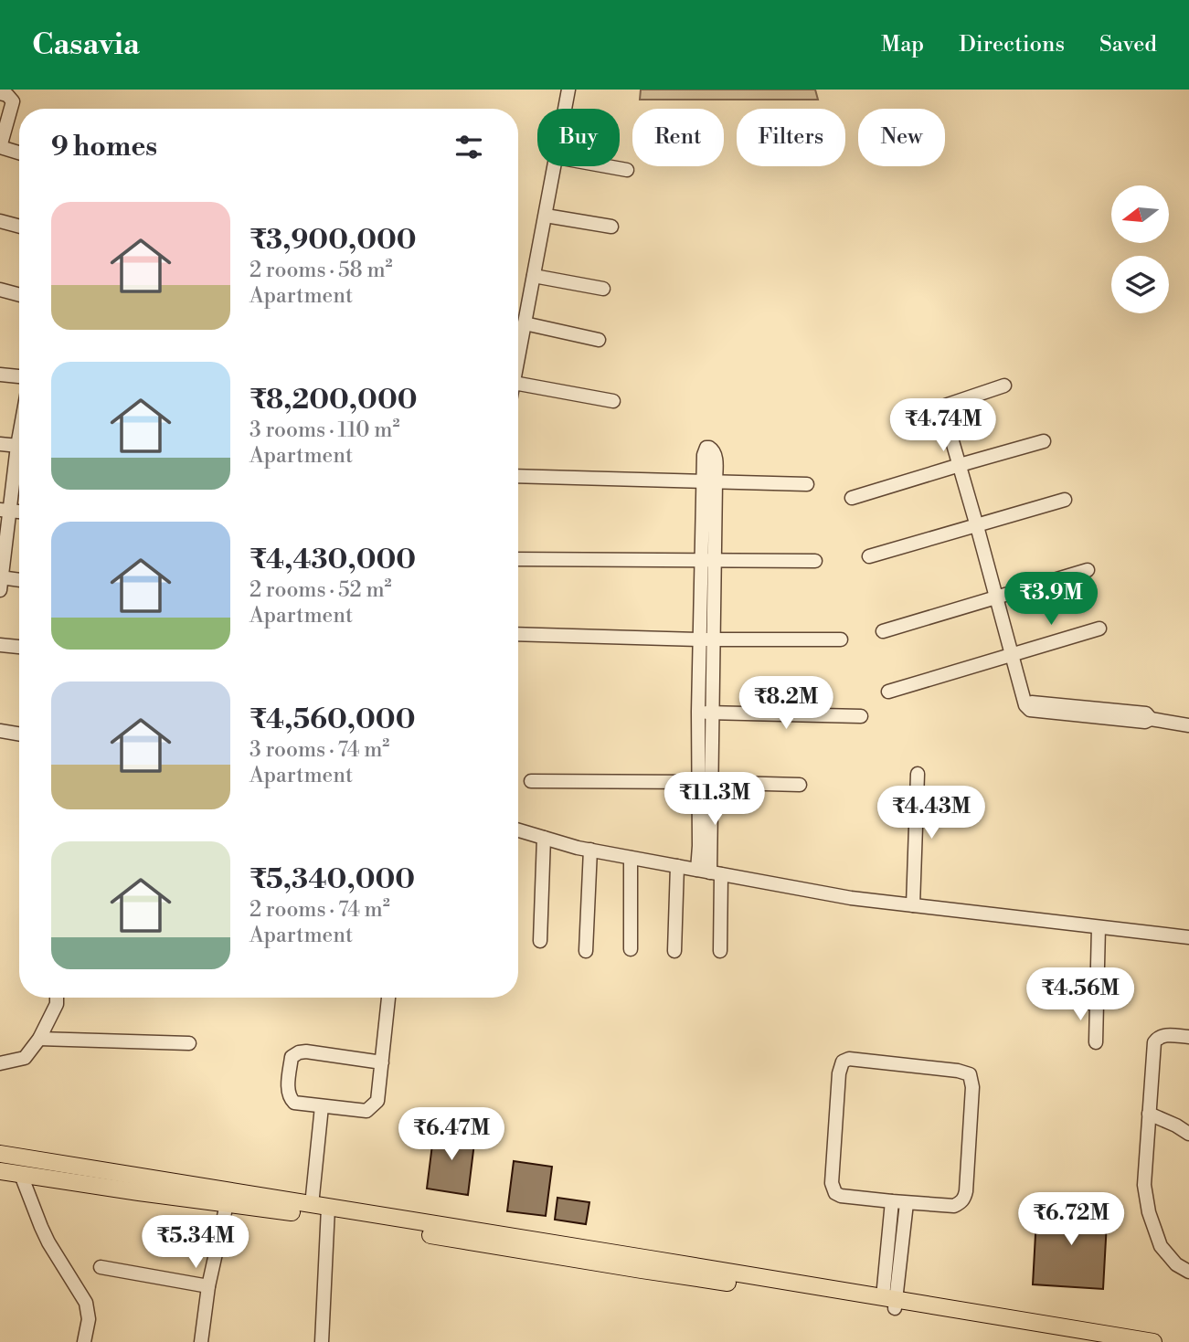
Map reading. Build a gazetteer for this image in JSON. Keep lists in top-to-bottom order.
{
  "north": "left",
  "page": {
    "header": "Casavia",
    "nav": ["Map", "Directions", "Saved"],
    "chip": [
      "Buy",
      "Rent",
      "Filters",
      "New"
    ],
    "heading": "9 homes",
    "list": [
      {
        "name": "₹3,900,000",
        "note": "2 rooms · 58 m² · Apartment"
      },
      {
        "name": "₹8,200,000",
        "note": "3 rooms · 110 m² · Apartment"
      },
      {
        "name": "₹4,430,000",
        "note": "2 rooms · 52 m² · Apartment"
      },
      {
        "name": "₹4,560,000",
        "note": "3 rooms · 74 m² · Apartment"
      },
      {
        "name": "₹5,340,000",
        "note": "2 rooms · 74 m² · Apartment"
      }
    ],
    "price": [
      "₹4.74M",
      "₹3.9M",
      "₹8.2M",
      "₹11.3M",
      "₹4.43M",
      "₹4.56M",
      "₹6.47M",
      "₹6.72M",
      "₹5.34M"
    ]
  }
}
